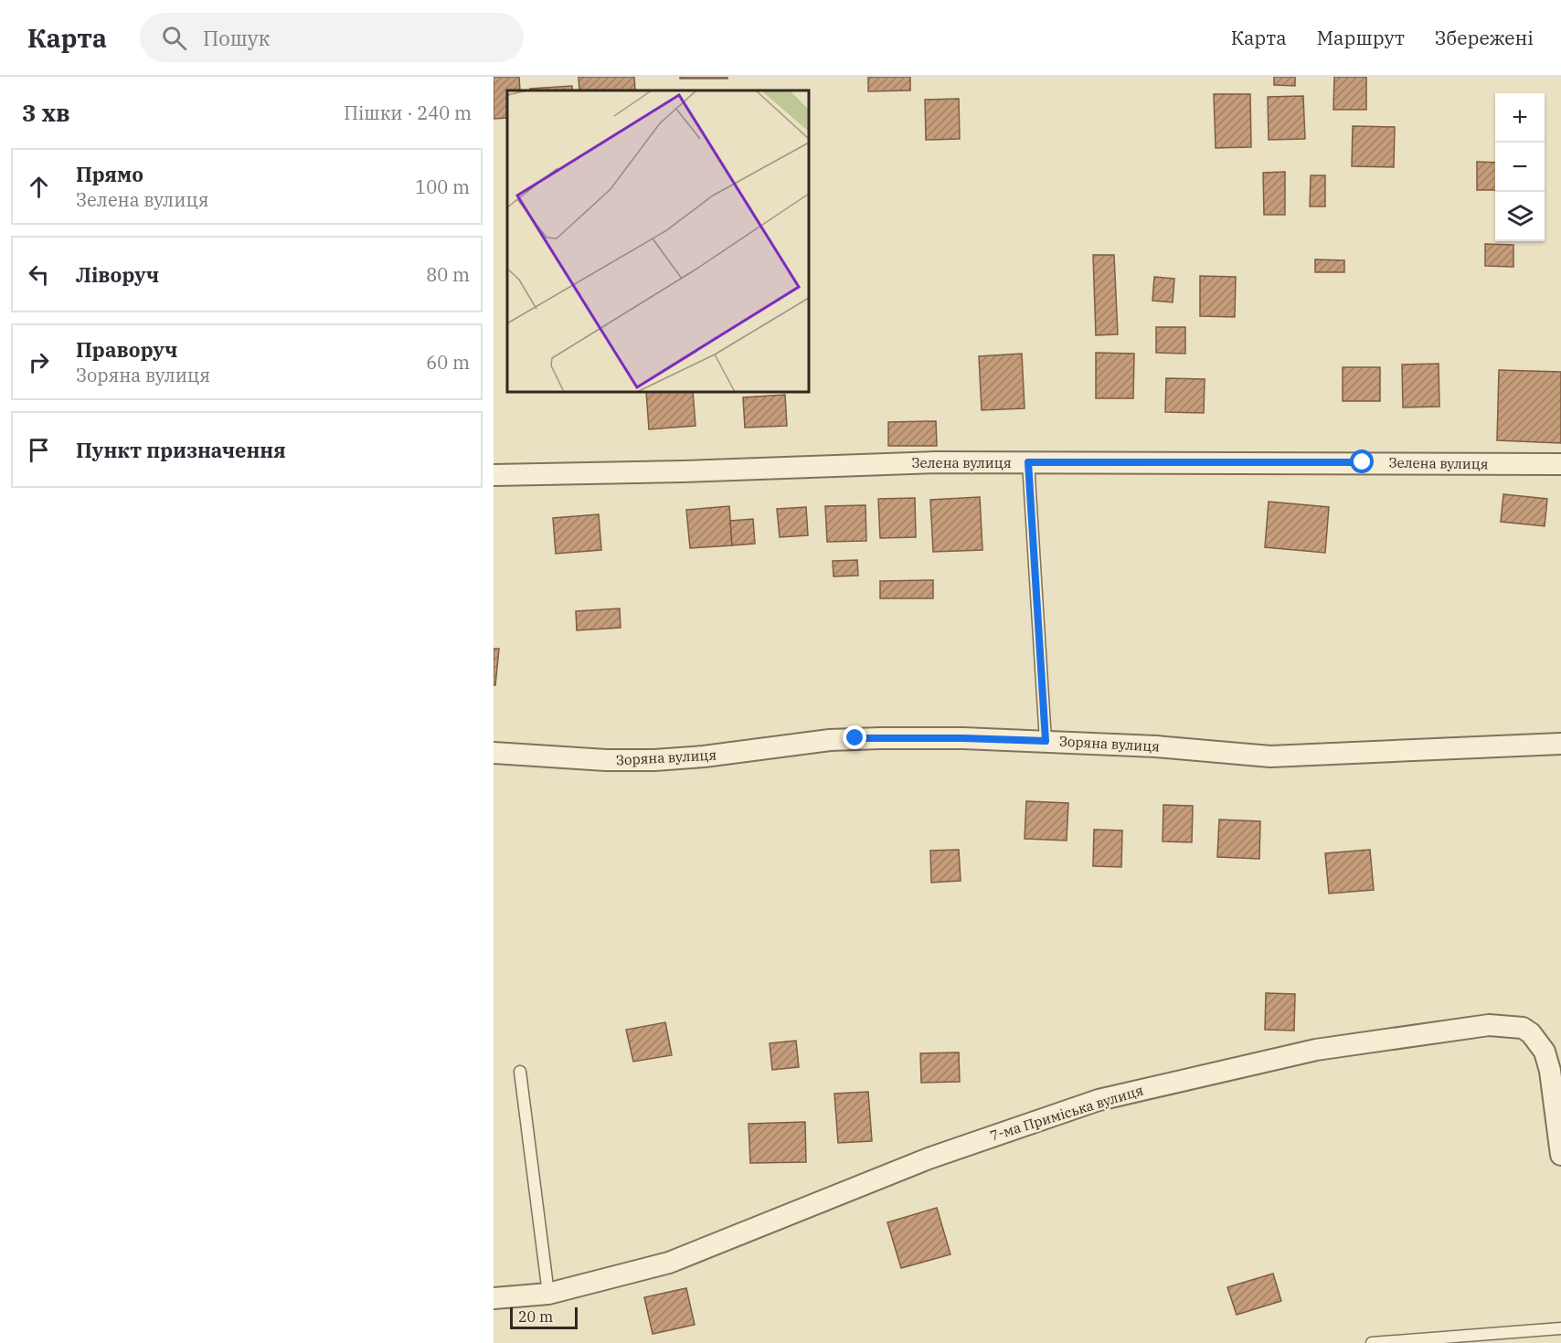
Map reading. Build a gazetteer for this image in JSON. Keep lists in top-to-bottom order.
{
  "streets": {
    "street": ["Зелена вулиця", "Зоряна вулиця", "7-ма Приміська вулиця"]
  },
  "scale_bar": "20 m",
  "page": {
    "header": "Карта",
    "search": "Пошук",
    "nav": ["Карта", "Маршрут", "Збережені"],
    "heading": ["3 хв", "Пішки · 240 m"],
    "map_buttons": ["+", "−"],
    "list": [
      ["Прямо", "Зелена вулиця", "100 m"],
      ["Ліворуч", "80 m"],
      ["Праворуч", "Зоряна вулиця", "60 m"],
      "Пункт призначення"
    ],
    "scale": "20 m"
  }
}
